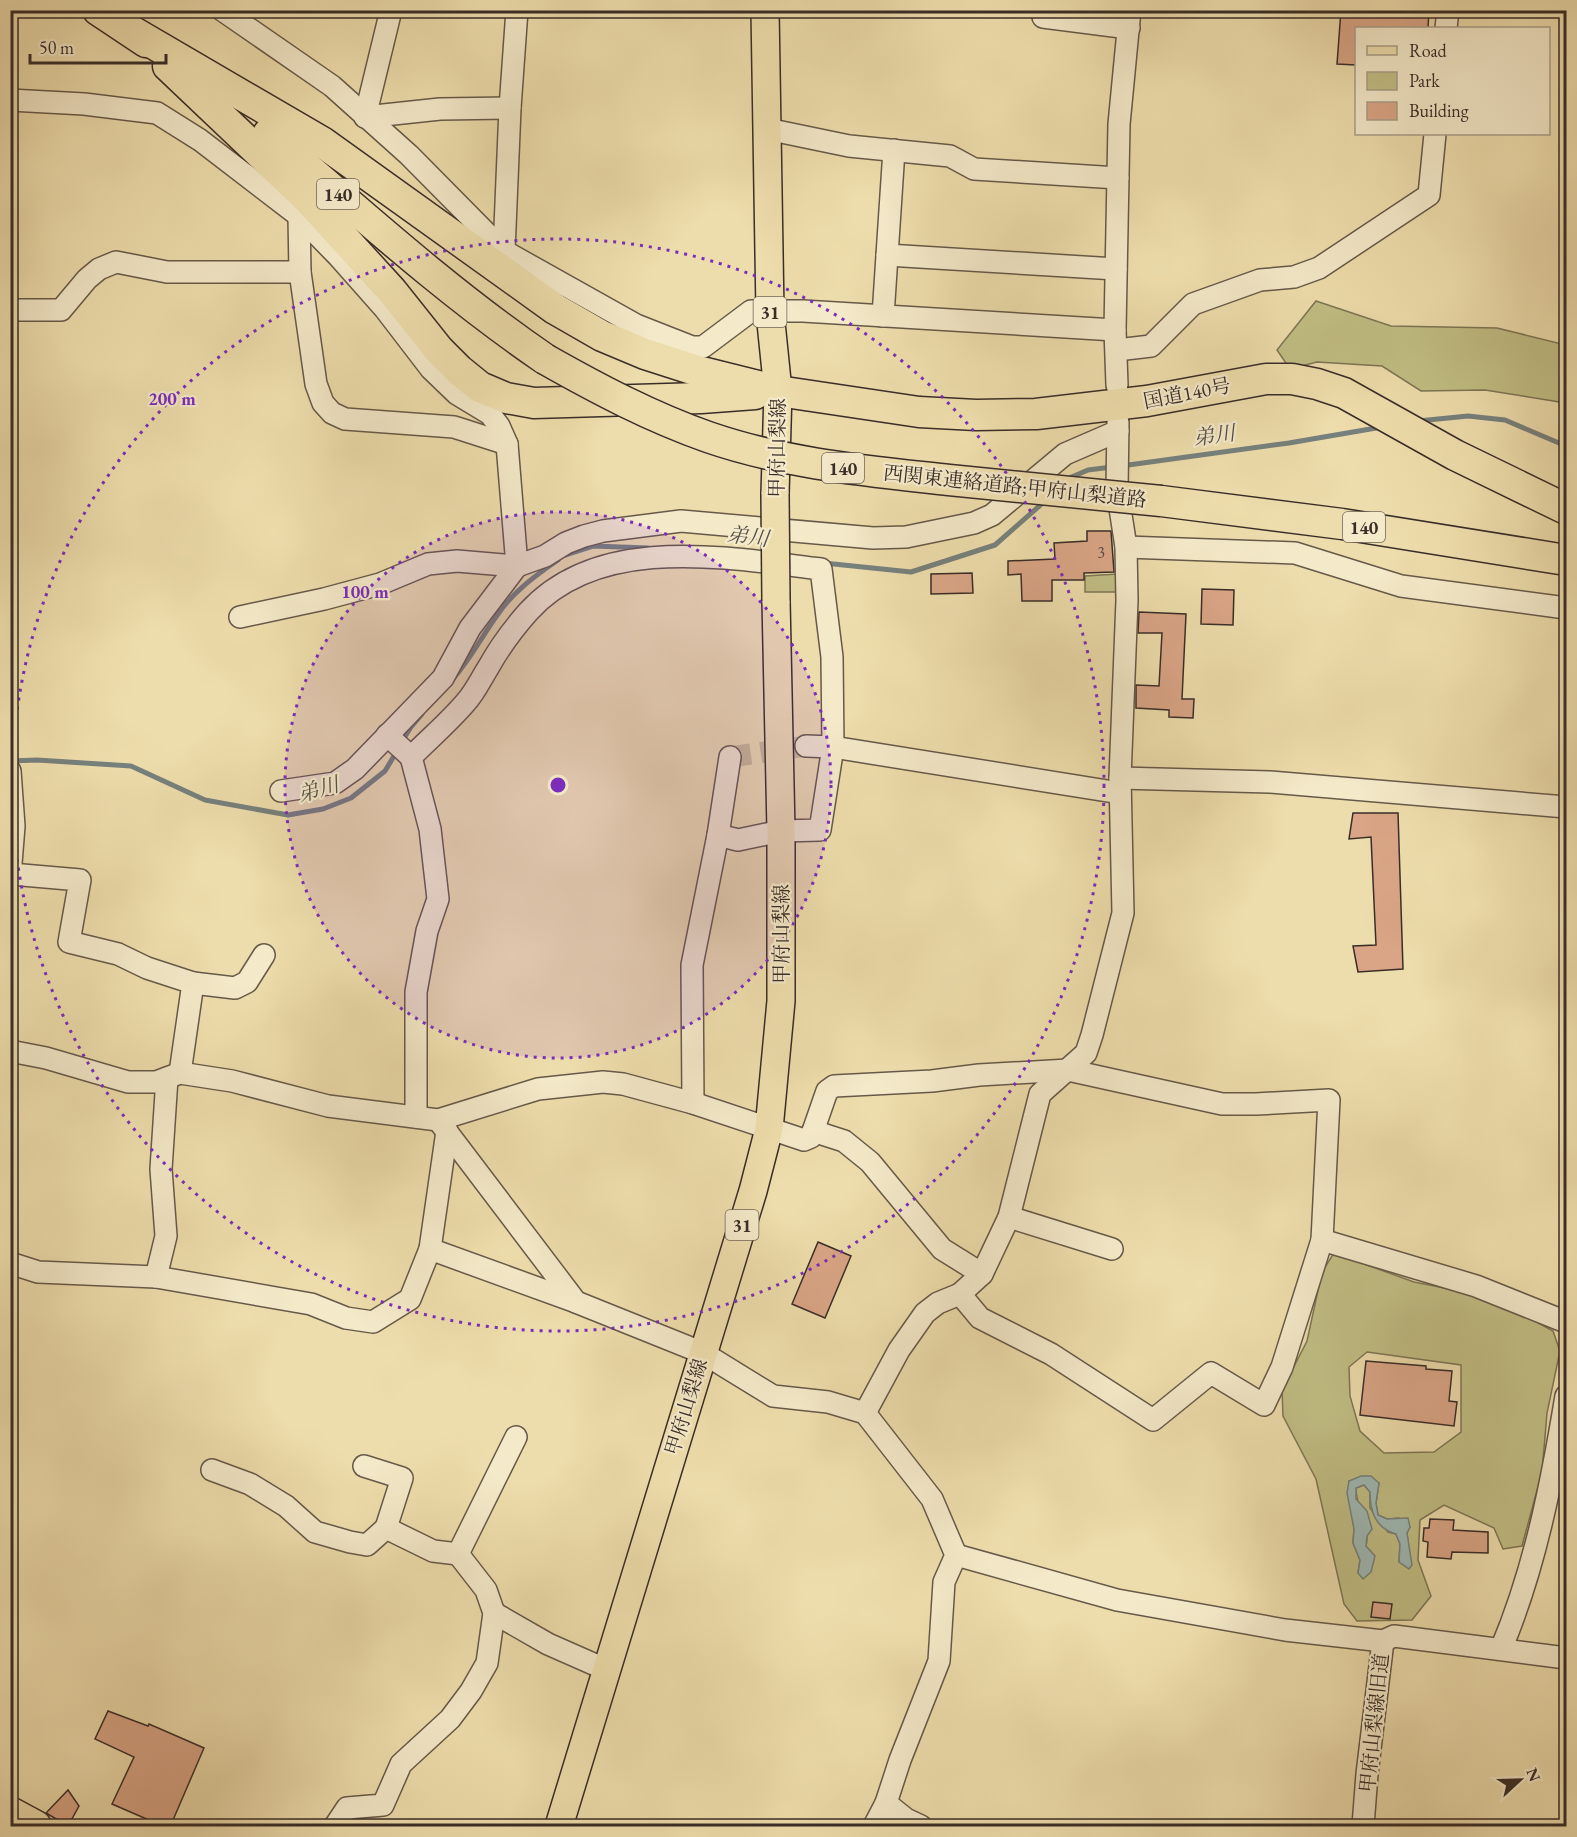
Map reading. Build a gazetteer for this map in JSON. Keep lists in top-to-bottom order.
{
  "streets": {
    "highway": ["140", "国道140号", "西関東連絡道路;甲府山梨道路"],
    "main road": ["31", "甲府山梨線"],
    "street": ["甲府山梨線旧道"]
  },
  "crossings": [
    ["国道140号", "甲府山梨線"]
  ],
  "water": ["弟川"],
  "house_numbers": ["3"],
  "legend": ["Road", "Park", "Building"],
  "scale_bar": "50 m",
  "north": "right",
  "rings": ["200 m", "100 m"]
}
